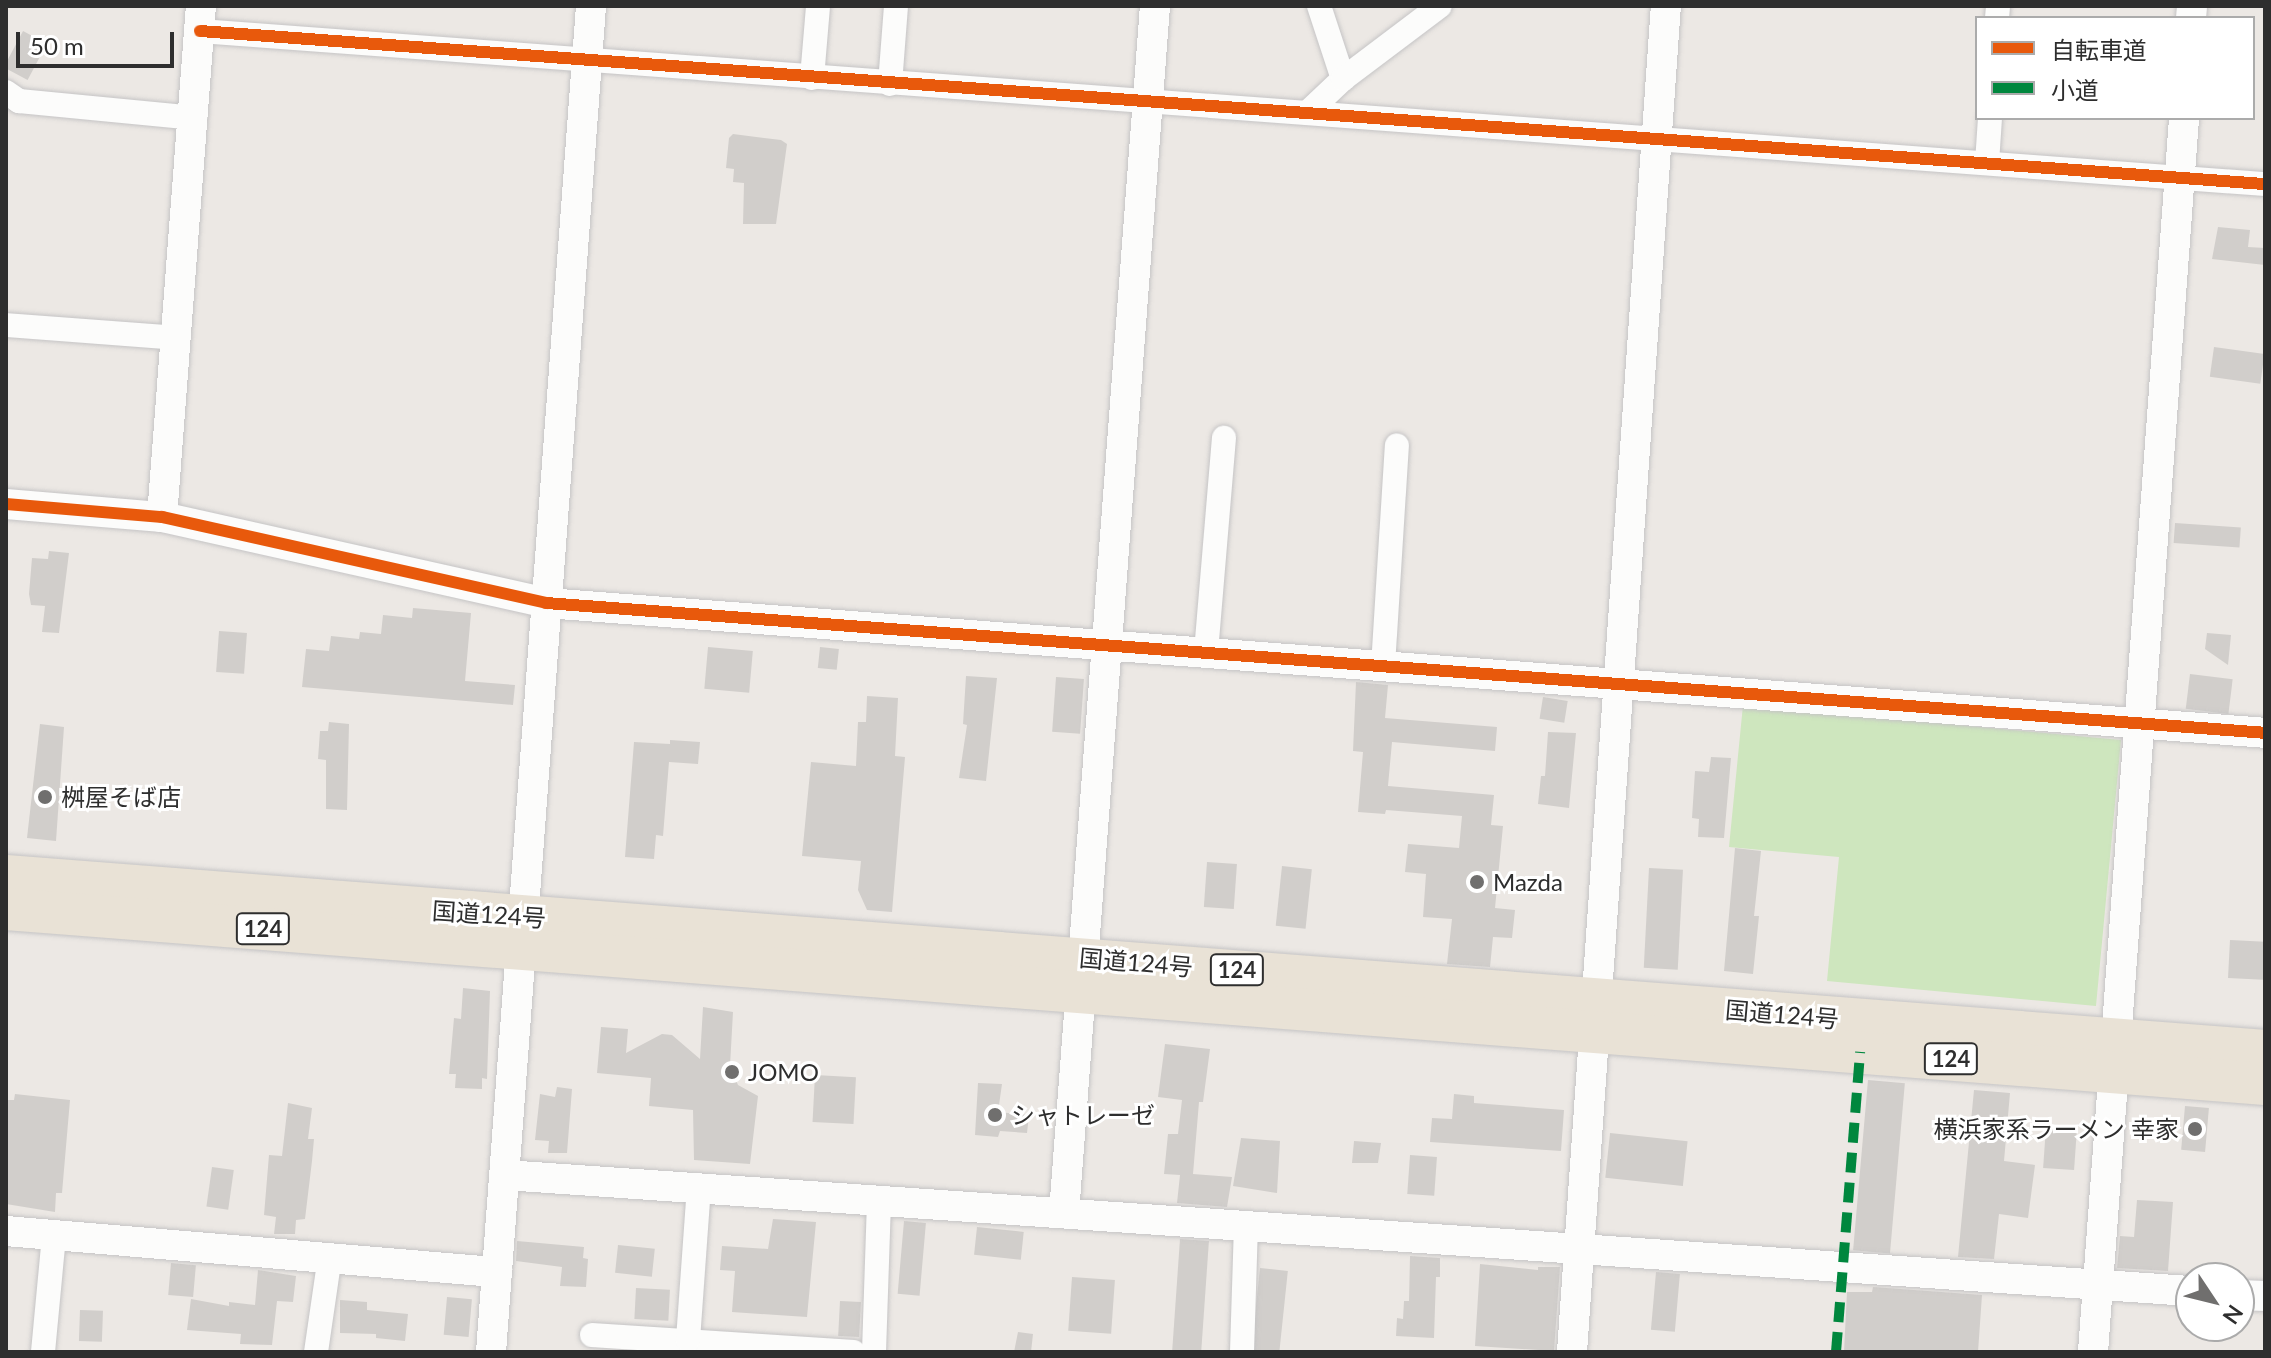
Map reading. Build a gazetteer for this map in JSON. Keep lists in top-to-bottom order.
{
  "streets": {
    "highway": ["国道124号", "124"]
  },
  "places": [
    "桝屋そば店",
    "Mazda",
    "JOMO",
    "シャトレーゼ",
    "横浜家系ラーメン 幸家"
  ],
  "legend": ["自転車道", "小道"],
  "scale_bar": "50 m",
  "north": "bottom right"
}
